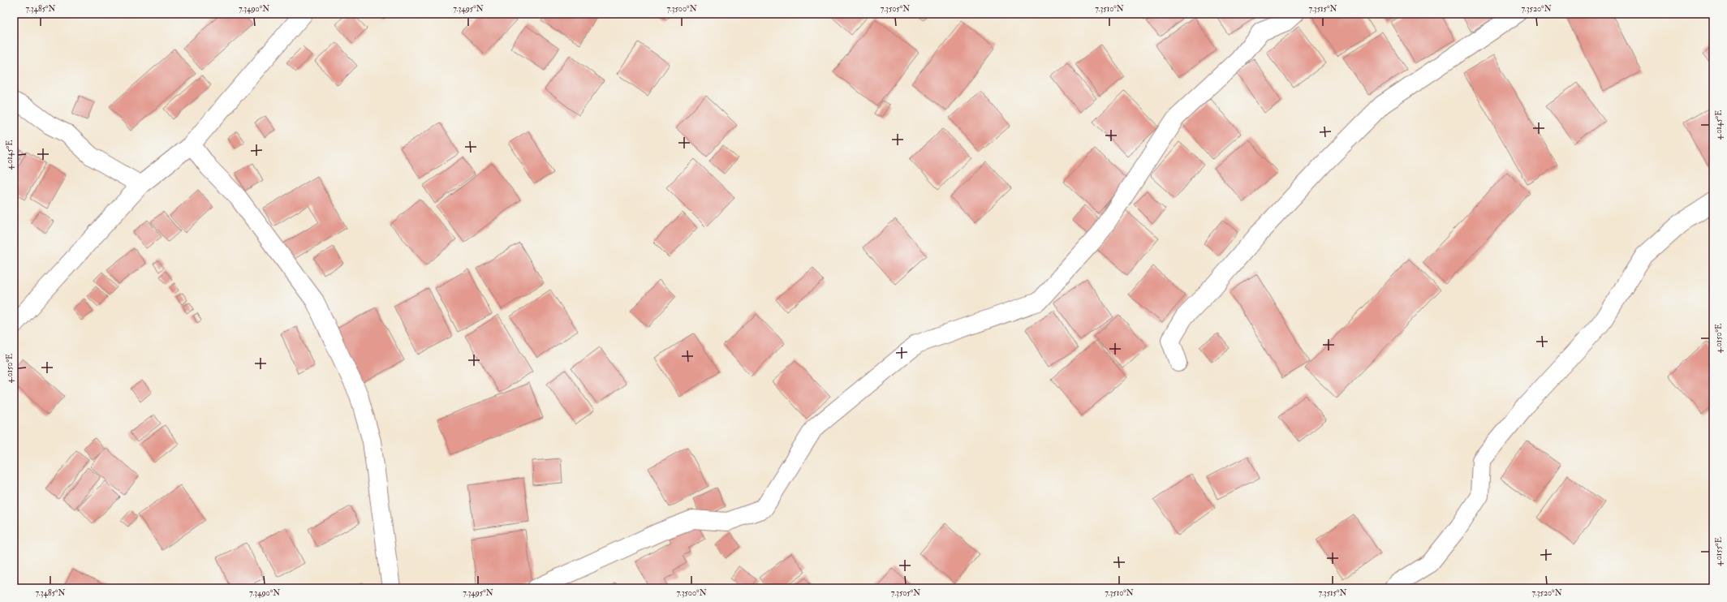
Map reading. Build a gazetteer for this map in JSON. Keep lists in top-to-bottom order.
{
  "coordinates": [
    "7.3485°N",
    "7.3490°N",
    "7.3495°N",
    "7.3500°N",
    "7.3505°N",
    "7.3510°N",
    "7.3515°N",
    "7.3520°N",
    "4.0145°E",
    "4.0150°E",
    "4.0155°E"
  ]
}
